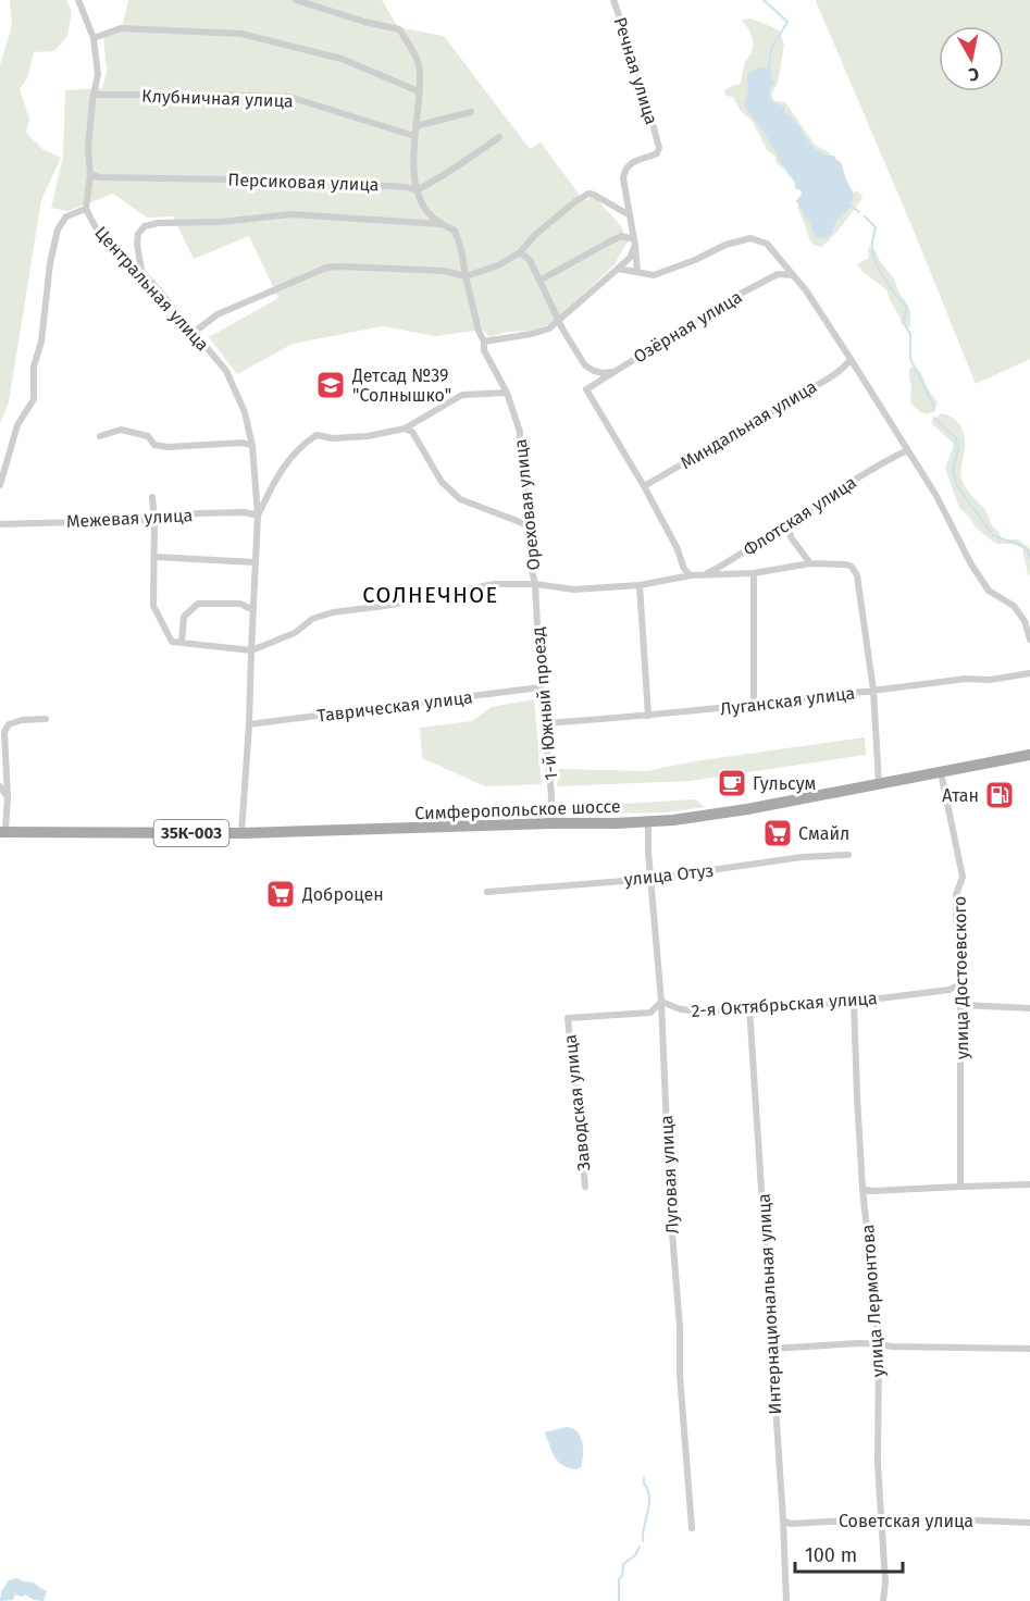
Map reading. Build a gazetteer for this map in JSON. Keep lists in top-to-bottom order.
{
  "streets": {
    "main road": ["Симферопольское шоссе", "35К-003"],
    "street": [
      "Речная улица",
      "Клубничная улица",
      "Персиковая улица",
      "Центральная улица",
      "Озёрная улица",
      "Миндальная улица",
      "Ореховая улица",
      "Флотская улица",
      "Межевая улица",
      "Луганская улица",
      "1-й Южный проезд",
      "Таврическая улица",
      "улица Отуз",
      "улица Достоевского",
      "2-я Октябрьская улица",
      "Заводская улица",
      "Луговая улица",
      "улица Лермонтова",
      "Интернациональная улица",
      "Советская улица"
    ]
  },
  "crossings": [
    ["Клубничная улица", "Ореховая улица"],
    ["Персиковая улица", "Ореховая улица"],
    ["Центральная улица", "Ореховая улица"],
    ["Центральная улица", "Межевая улица"],
    ["Центральная улица", "Таврическая улица"],
    ["Центральная улица", "Симферопольское шоссе"],
    ["Озёрная улица", "Миндальная улица"],
    ["Ореховая улица", "1-й Южный проезд"],
    ["Луганская улица", "1-й Южный проезд"],
    ["1-й Южный проезд", "Таврическая улица"],
    ["1-й Южный проезд", "Симферопольское шоссе"],
    ["Симферопольское шоссе", "улица Достоевского"],
    ["Симферопольское шоссе", "Луговая улица"],
    ["улица Отуз", "Луговая улица"],
    ["улица Достоевского", "2-я Октябрьская улица"],
    ["2-я Октябрьская улица", "Заводская улица"],
    ["2-я Октябрьская улица", "Луговая улица"],
    ["2-я Октябрьская улица", "улица Лермонтова"],
    ["2-я Октябрьская улица", "Интернациональная улица"],
    ["Заводская улица", "Луговая улица"],
    ["улица Лермонтова", "Советская улица"],
    ["Интернациональная улица", "Советская улица"]
  ],
  "districts": ["СОЛНЕЧНОЕ"],
  "places": {
    "school or university": ["Детсад №39 \"Солнышко\""],
    "cafe": ["Гульсум"],
    "fuel station": ["Атан"],
    "supermarket": ["Смайл", "Доброцен"]
  },
  "scale_bar": "100 m",
  "north": "bottom"
}
